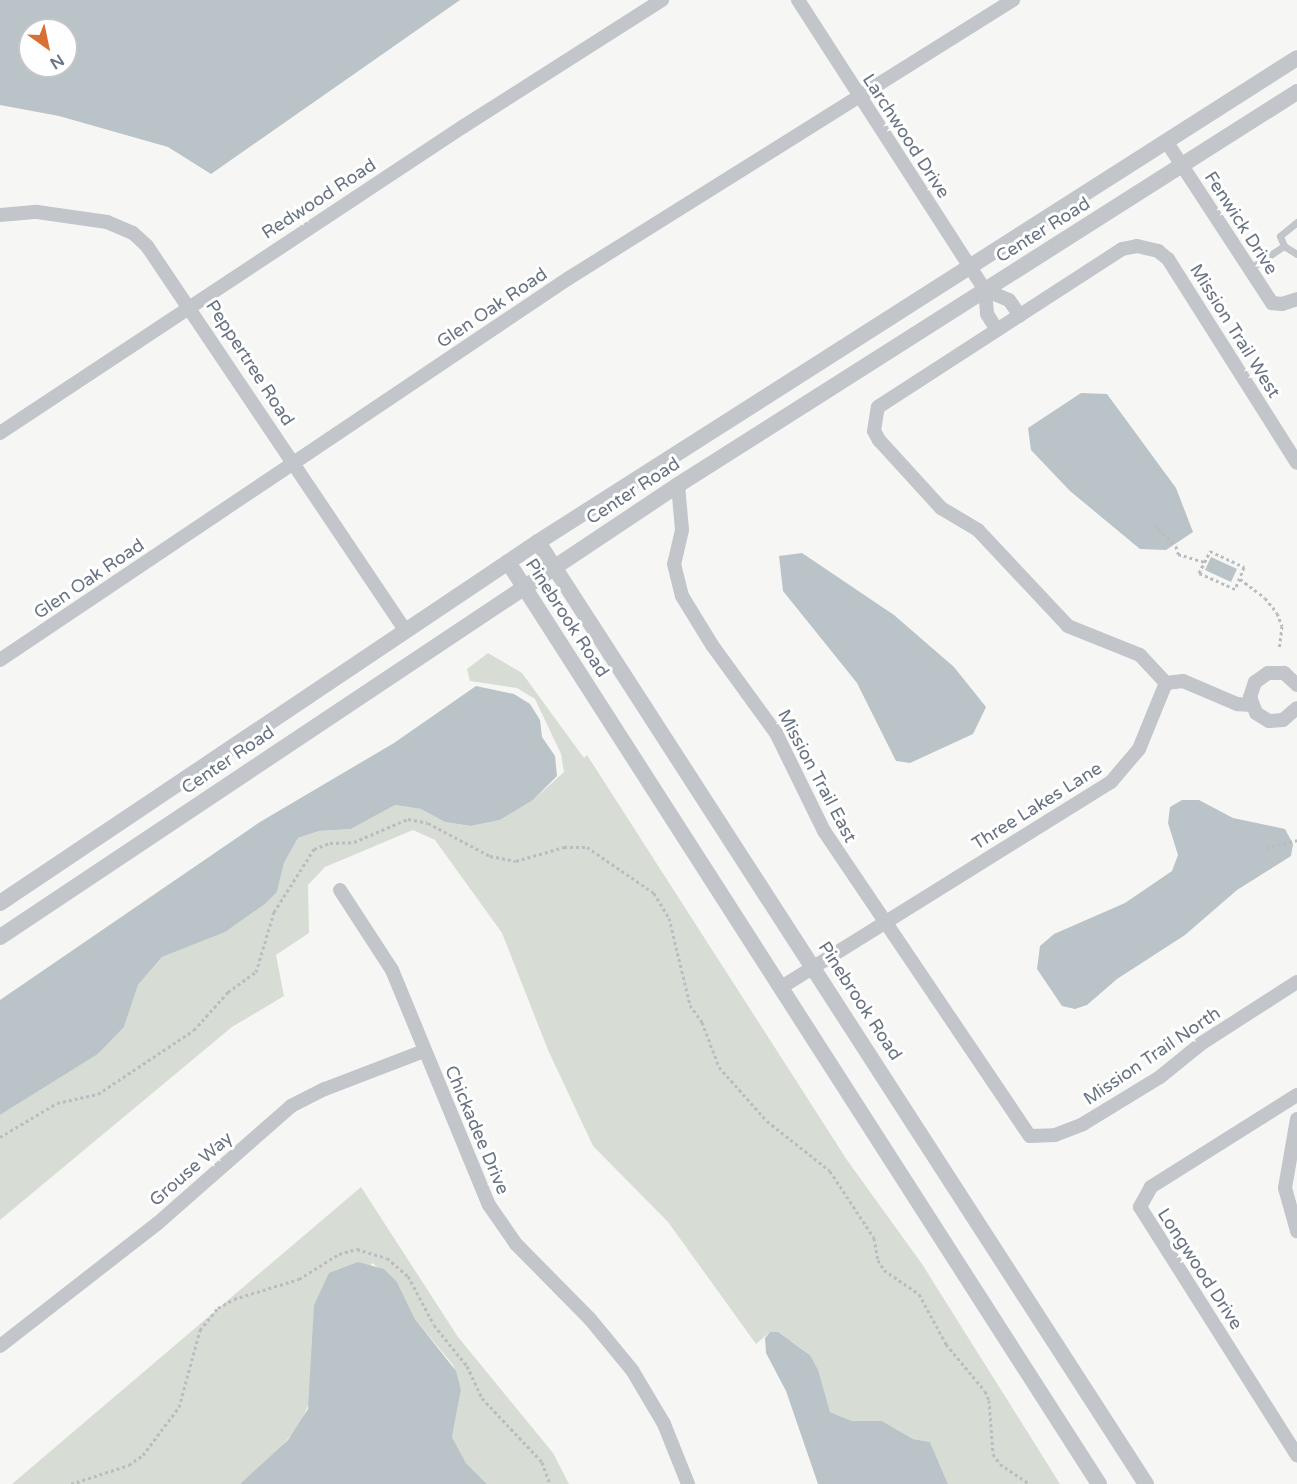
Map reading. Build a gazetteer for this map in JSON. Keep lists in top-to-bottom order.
{
  "streets": {
    "street": [
      "Larchwood Drive",
      "Redwood Road",
      "Fenwick Drive",
      "Center Road",
      "Glen Oak Road",
      "Mission Trail West",
      "Peppertree Road",
      "Pinebrook Road",
      "Mission Trail East",
      "Three Lakes Lane",
      "Mission Trail North",
      "Chickadee Drive",
      "Grouse Way",
      "Longwood Drive"
    ]
  },
  "crossings": [
    ["Larchwood Drive", "Center Road"],
    ["Larchwood Drive", "Glen Oak Road"],
    ["Redwood Road", "Peppertree Road"],
    ["Fenwick Drive", "Center Road"],
    ["Center Road", "Peppertree Road"],
    ["Center Road", "Pinebrook Road"],
    ["Center Road", "Mission Trail East"],
    ["Glen Oak Road", "Peppertree Road"],
    ["Pinebrook Road", "Three Lakes Lane"],
    ["Mission Trail East", "Three Lakes Lane"],
    ["Mission Trail East", "Mission Trail North"],
    ["Chickadee Drive", "Grouse Way"]
  ],
  "north": "bottom right"
}
